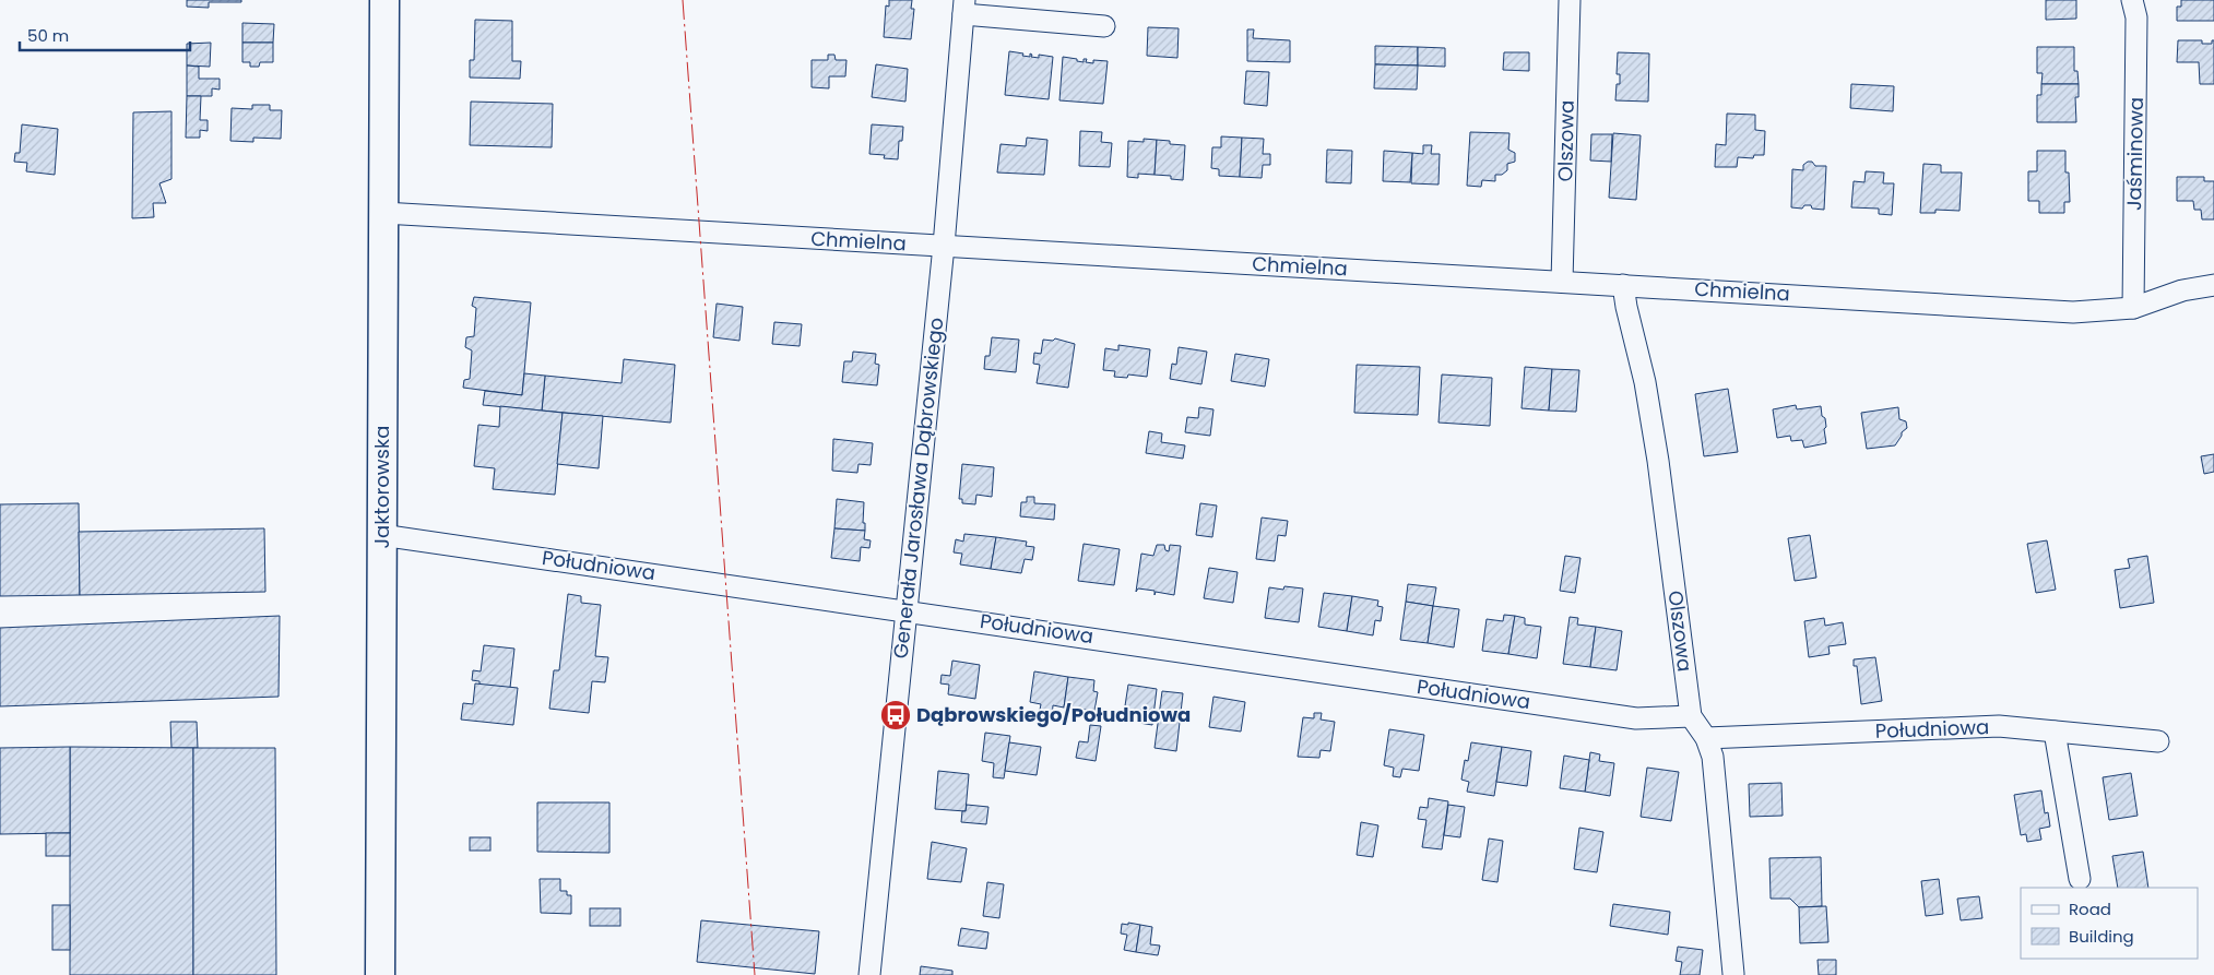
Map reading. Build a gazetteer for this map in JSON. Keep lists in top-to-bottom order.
{
  "streets": {
    "main road": ["Jaktorowska"],
    "street": [
      "Olszowa",
      "Jaśminowa",
      "Chmielna",
      "Generała Jarosława Dąbrowskiego",
      "Południowa"
    ]
  },
  "crossings": [
    ["Olszowa", "Chmielna"],
    ["Olszowa", "Południowa"],
    ["Jaśminowa", "Chmielna"],
    ["Chmielna", "Jaktorowska"],
    ["Chmielna", "Generała Jarosława Dąbrowskiego"],
    ["Jaktorowska", "Południowa"],
    ["Generała Jarosława Dąbrowskiego", "Południowa"]
  ],
  "places": {
    "bus stop": ["Dąbrowskiego/Południowa"]
  },
  "legend": ["Road", "Building"],
  "scale_bar": "50 m"
}
